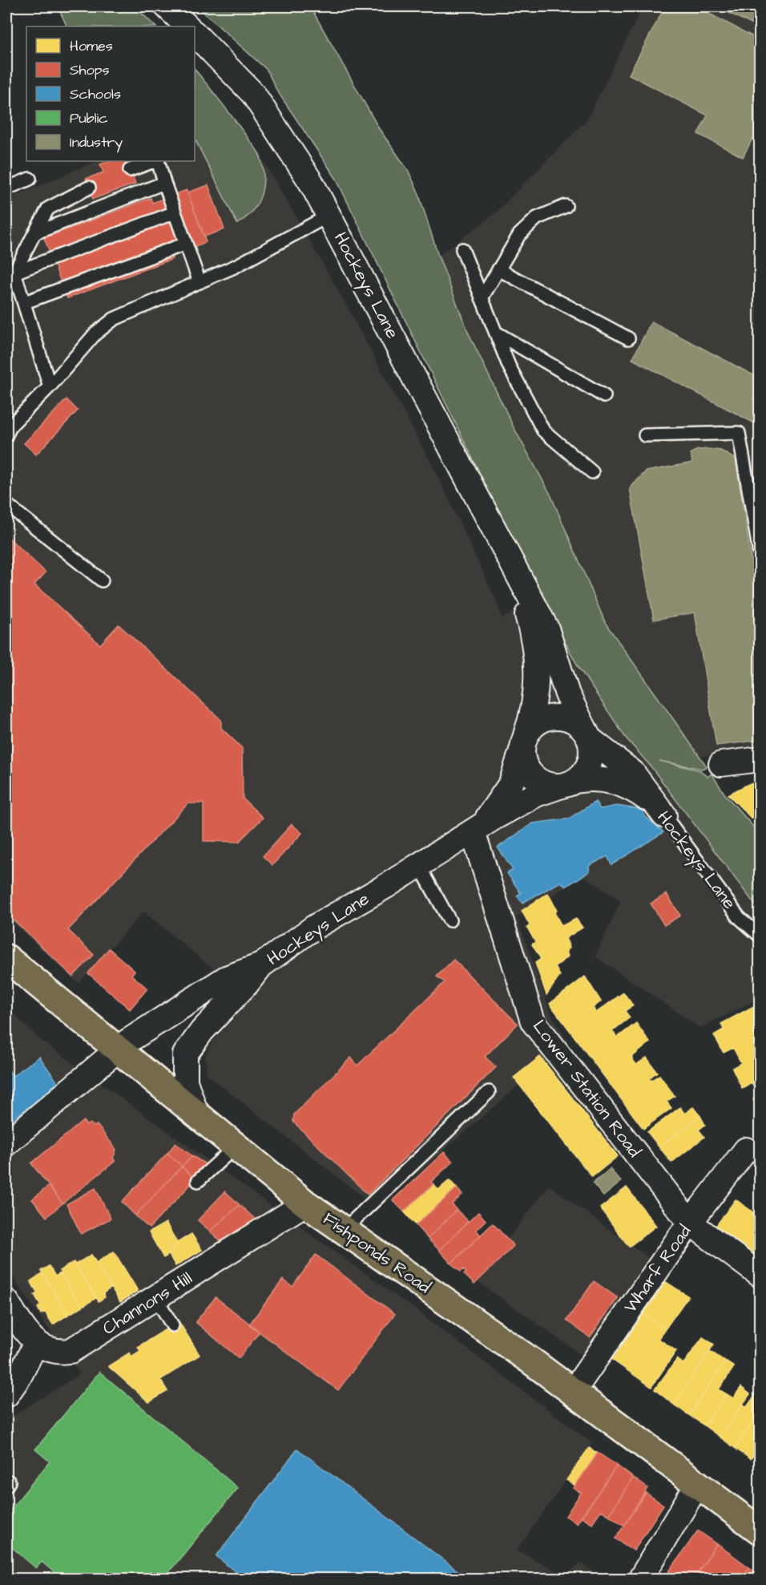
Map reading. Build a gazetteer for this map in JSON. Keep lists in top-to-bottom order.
{
  "streets": {
    "main road": ["Fishponds Road"],
    "street": [
      "Hockeys Lane",
      "Lower Station Road",
      "Wharf Road",
      "Channons Hill"
    ]
  },
  "crossings": [
    ["Hockeys Lane", "Lower Station Road"],
    ["Hockeys Lane", "Fishponds Road"],
    ["Lower Station Road", "Wharf Road"],
    ["Fishponds Road", "Wharf Road"],
    ["Fishponds Road", "Channons Hill"]
  ],
  "legend": [
    "Homes",
    "Shops",
    "Schools",
    "Public",
    "Industry"
  ]
}
